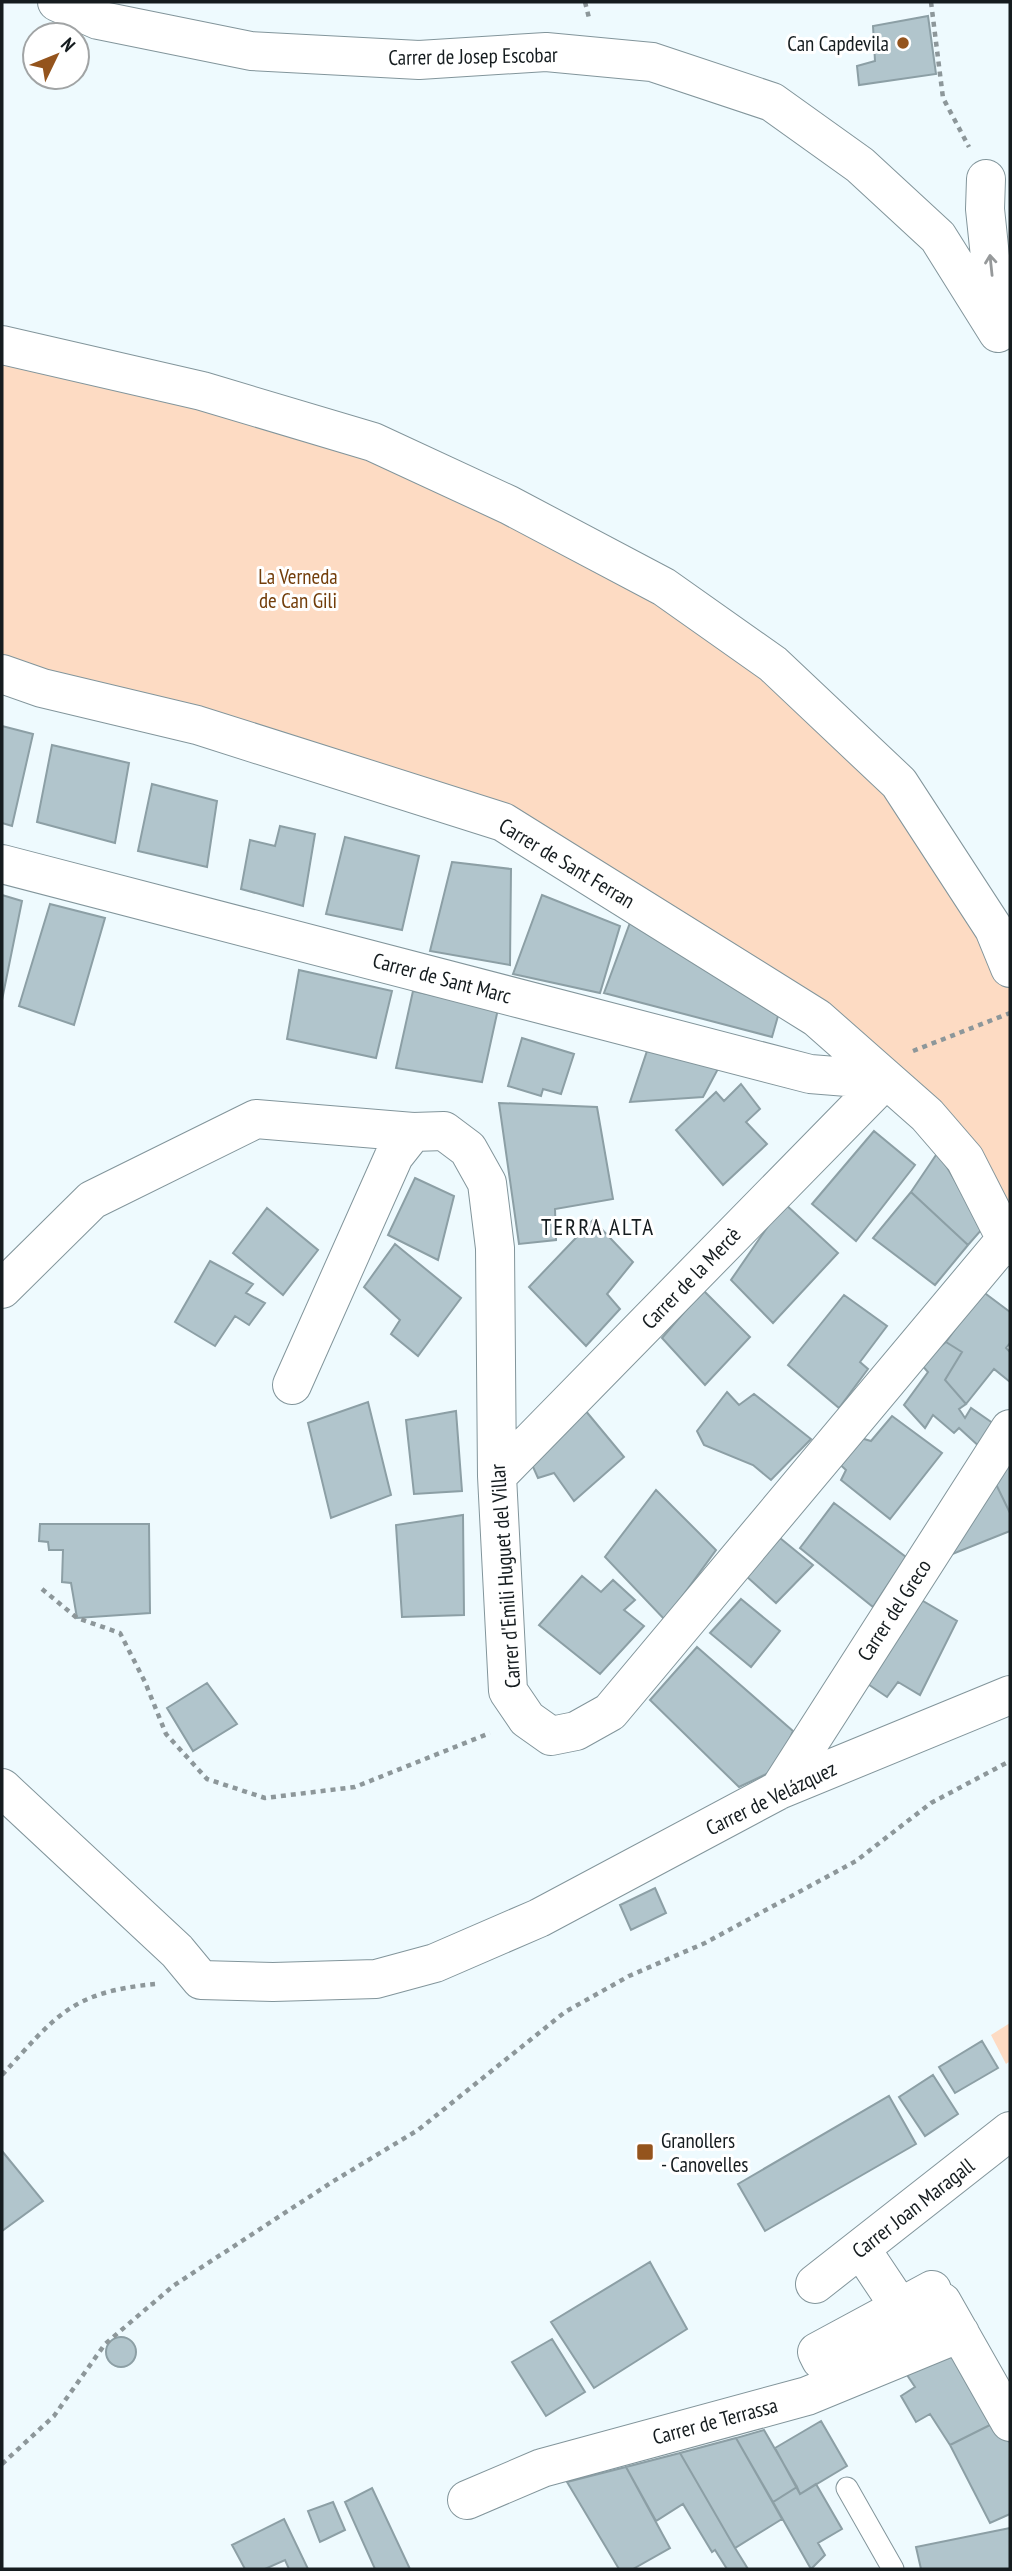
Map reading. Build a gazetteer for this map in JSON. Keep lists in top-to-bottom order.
{
  "streets": {
    "street": [
      "Carrer de Josep Escobar",
      "Carrer de Sant Ferran",
      "Carrer de Sant Marc",
      "Carrer de la Mercè",
      "Carrer d'Emili Huguet del Villar",
      "Carrer del Greco",
      "Carrer de Velázquez",
      "Carrer Joan Maragall",
      "Carrer de Terrassa"
    ]
  },
  "crossings": [
    ["Carrer de Sant Ferran", "Carrer de Sant Marc"],
    ["Carrer de Sant Ferran", "Carrer de la Mercè"],
    ["Carrer de Sant Ferran", "Carrer d'Emili Huguet del Villar"],
    ["Carrer de Sant Marc", "Carrer de la Mercè"],
    ["Carrer de la Mercè", "Carrer d'Emili Huguet del Villar"],
    ["Carrer del Greco", "Carrer de Velázquez"]
  ],
  "districts": ["TERRA ALTA"],
  "parks": ["La Verneda de Can Gili"],
  "places": {
    "other": ["Can Capdevila"],
    "transit": ["Granollers - Canovelles"]
  },
  "north": "top right"
}
